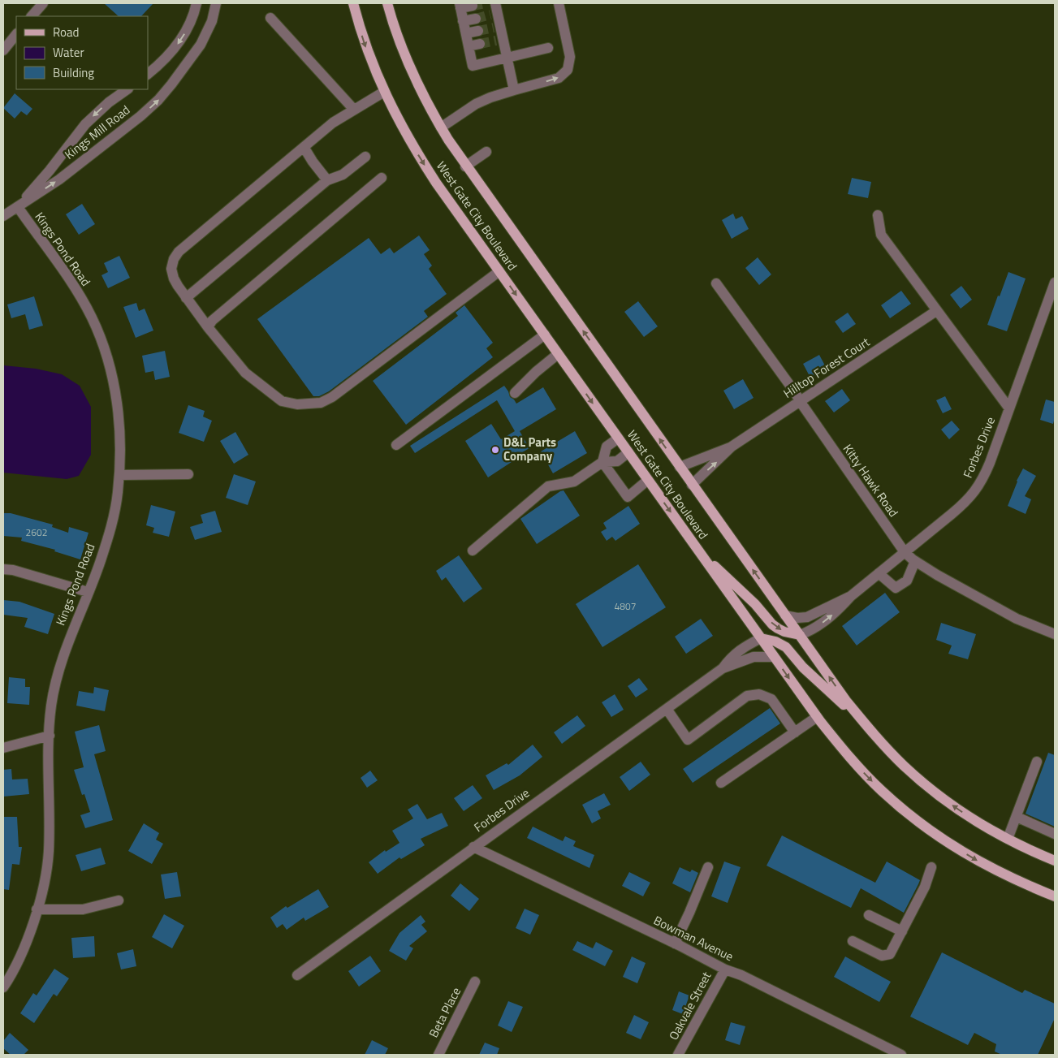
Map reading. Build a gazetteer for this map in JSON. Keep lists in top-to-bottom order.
{
  "streets": {
    "main road": ["West Gate City Boulevard"],
    "street": [
      "Kings Mill Road",
      "Kings Pond Road",
      "Hilltop Forest Court",
      "Forbes Drive",
      "Kitty Hawk Road",
      "Bowman Avenue",
      "Oakvale Street",
      "Beta Place"
    ]
  },
  "crossings": [
    ["Kings Mill Road", "Kings Pond Road"],
    ["West Gate City Boulevard", "Hilltop Forest Court"],
    ["West Gate City Boulevard", "Forbes Drive"],
    ["Hilltop Forest Court", "Kitty Hawk Road"],
    ["Forbes Drive", "Kitty Hawk Road"],
    ["Forbes Drive", "Bowman Avenue"],
    ["Bowman Avenue", "Oakvale Street"]
  ],
  "places": ["D&L Parts Company"],
  "house_numbers": ["2602", "4807"],
  "legend": ["Road", "Water", "Building"]
}
